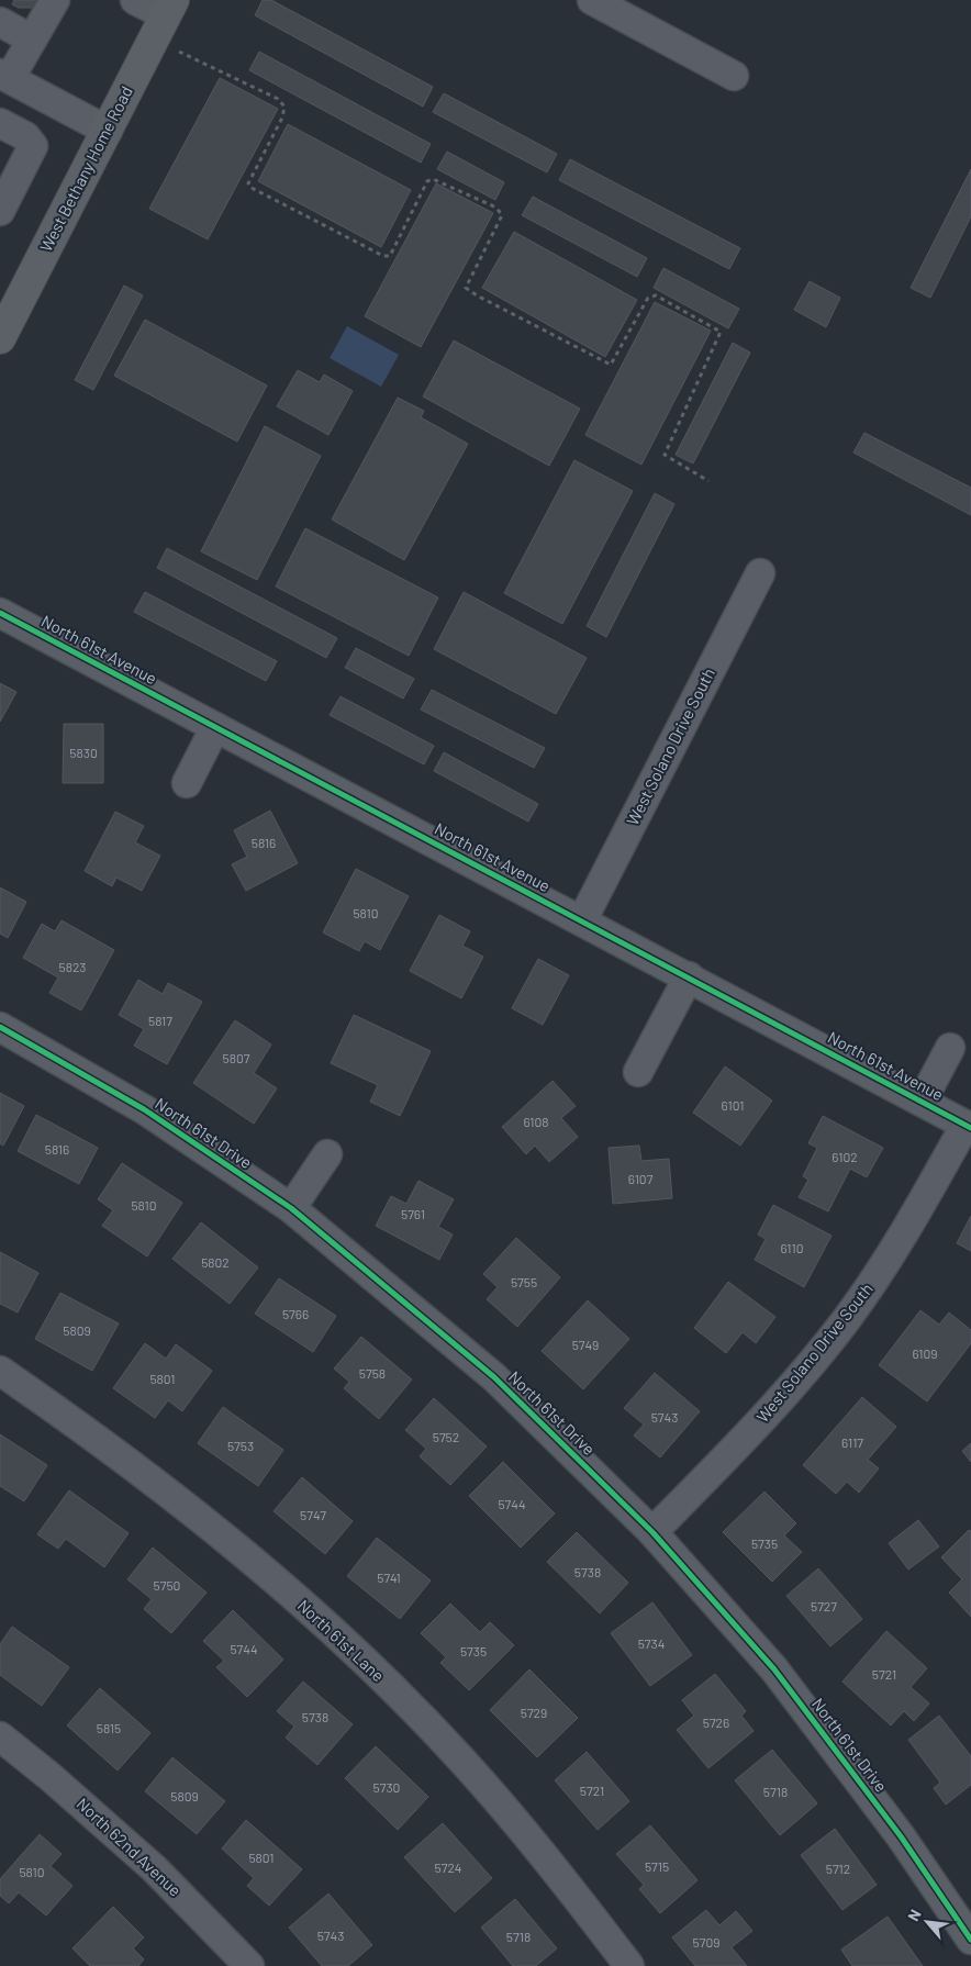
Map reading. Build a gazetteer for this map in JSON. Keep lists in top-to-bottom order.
{
  "streets": {
    "main road": ["West Bethany Home Road"],
    "street": [
      "North 61st Avenue",
      "West Solano Drive South",
      "North 61st Drive",
      "North 61st Lane",
      "North 62nd Avenue"
    ]
  },
  "crossings": [
    ["North 61st Avenue", "West Solano Drive South"],
    ["West Solano Drive South", "North 61st Drive"]
  ],
  "house_numbers": [
    "5830",
    "5816",
    "5810",
    "5823",
    "5817",
    "5807",
    "6101",
    "6108",
    "5816",
    "6102",
    "6107",
    "5810",
    "5761",
    "6110",
    "5802",
    "5755",
    "5766",
    "5809",
    "5749",
    "6109",
    "5758",
    "5801",
    "5743",
    "5752",
    "6117",
    "5753",
    "5744",
    "5747",
    "5735",
    "5738",
    "5741",
    "5750",
    "5727",
    "5734",
    "5744",
    "5735",
    "5721",
    "5729",
    "5738",
    "5726",
    "5815",
    "5730",
    "5721",
    "5718",
    "5809",
    "5801",
    "5715",
    "5724",
    "5712",
    "5810",
    "5743",
    "5718",
    "5709"
  ],
  "north": "top left"
}
